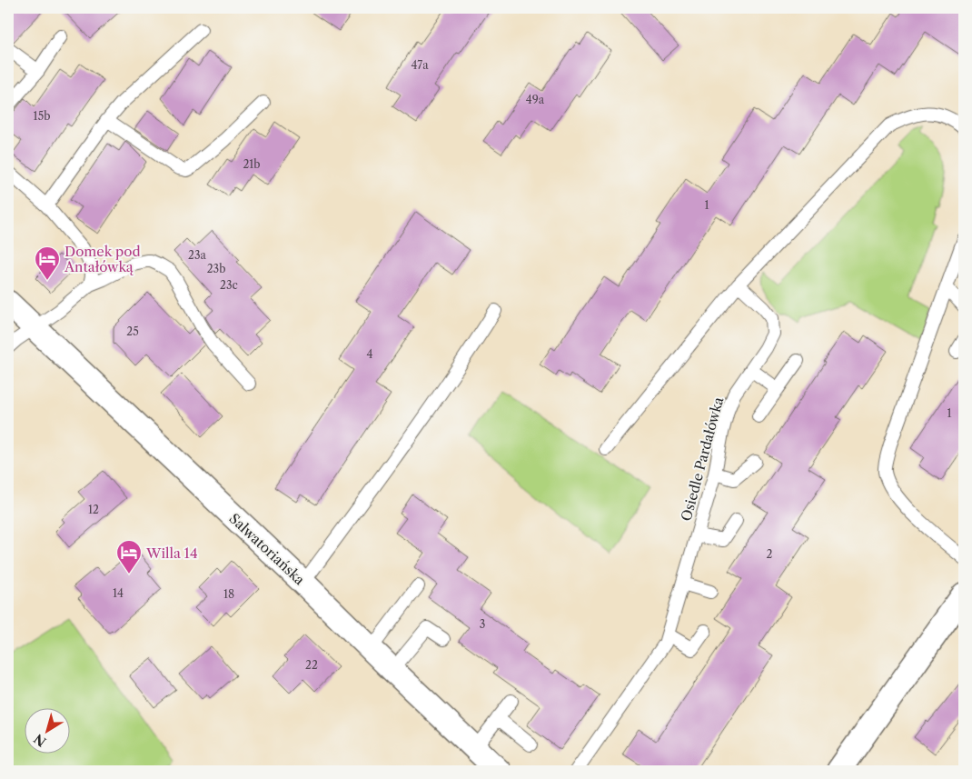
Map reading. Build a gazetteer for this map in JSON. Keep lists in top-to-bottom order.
{
  "streets": {
    "street": ["Salwatoriańska"],
    "lane": ["Osiedle Pardałówka"]
  },
  "places": {
    "hotel": ["Domek pod Antałówką", "Willa 14"]
  },
  "house_numbers": [
    "47a",
    "49a",
    "15b",
    "21b",
    "1",
    "23a",
    "23b",
    "23c",
    "25",
    "4",
    "1",
    "12",
    "2",
    "14",
    "18",
    "3",
    "22"
  ],
  "north": "bottom left"
}
